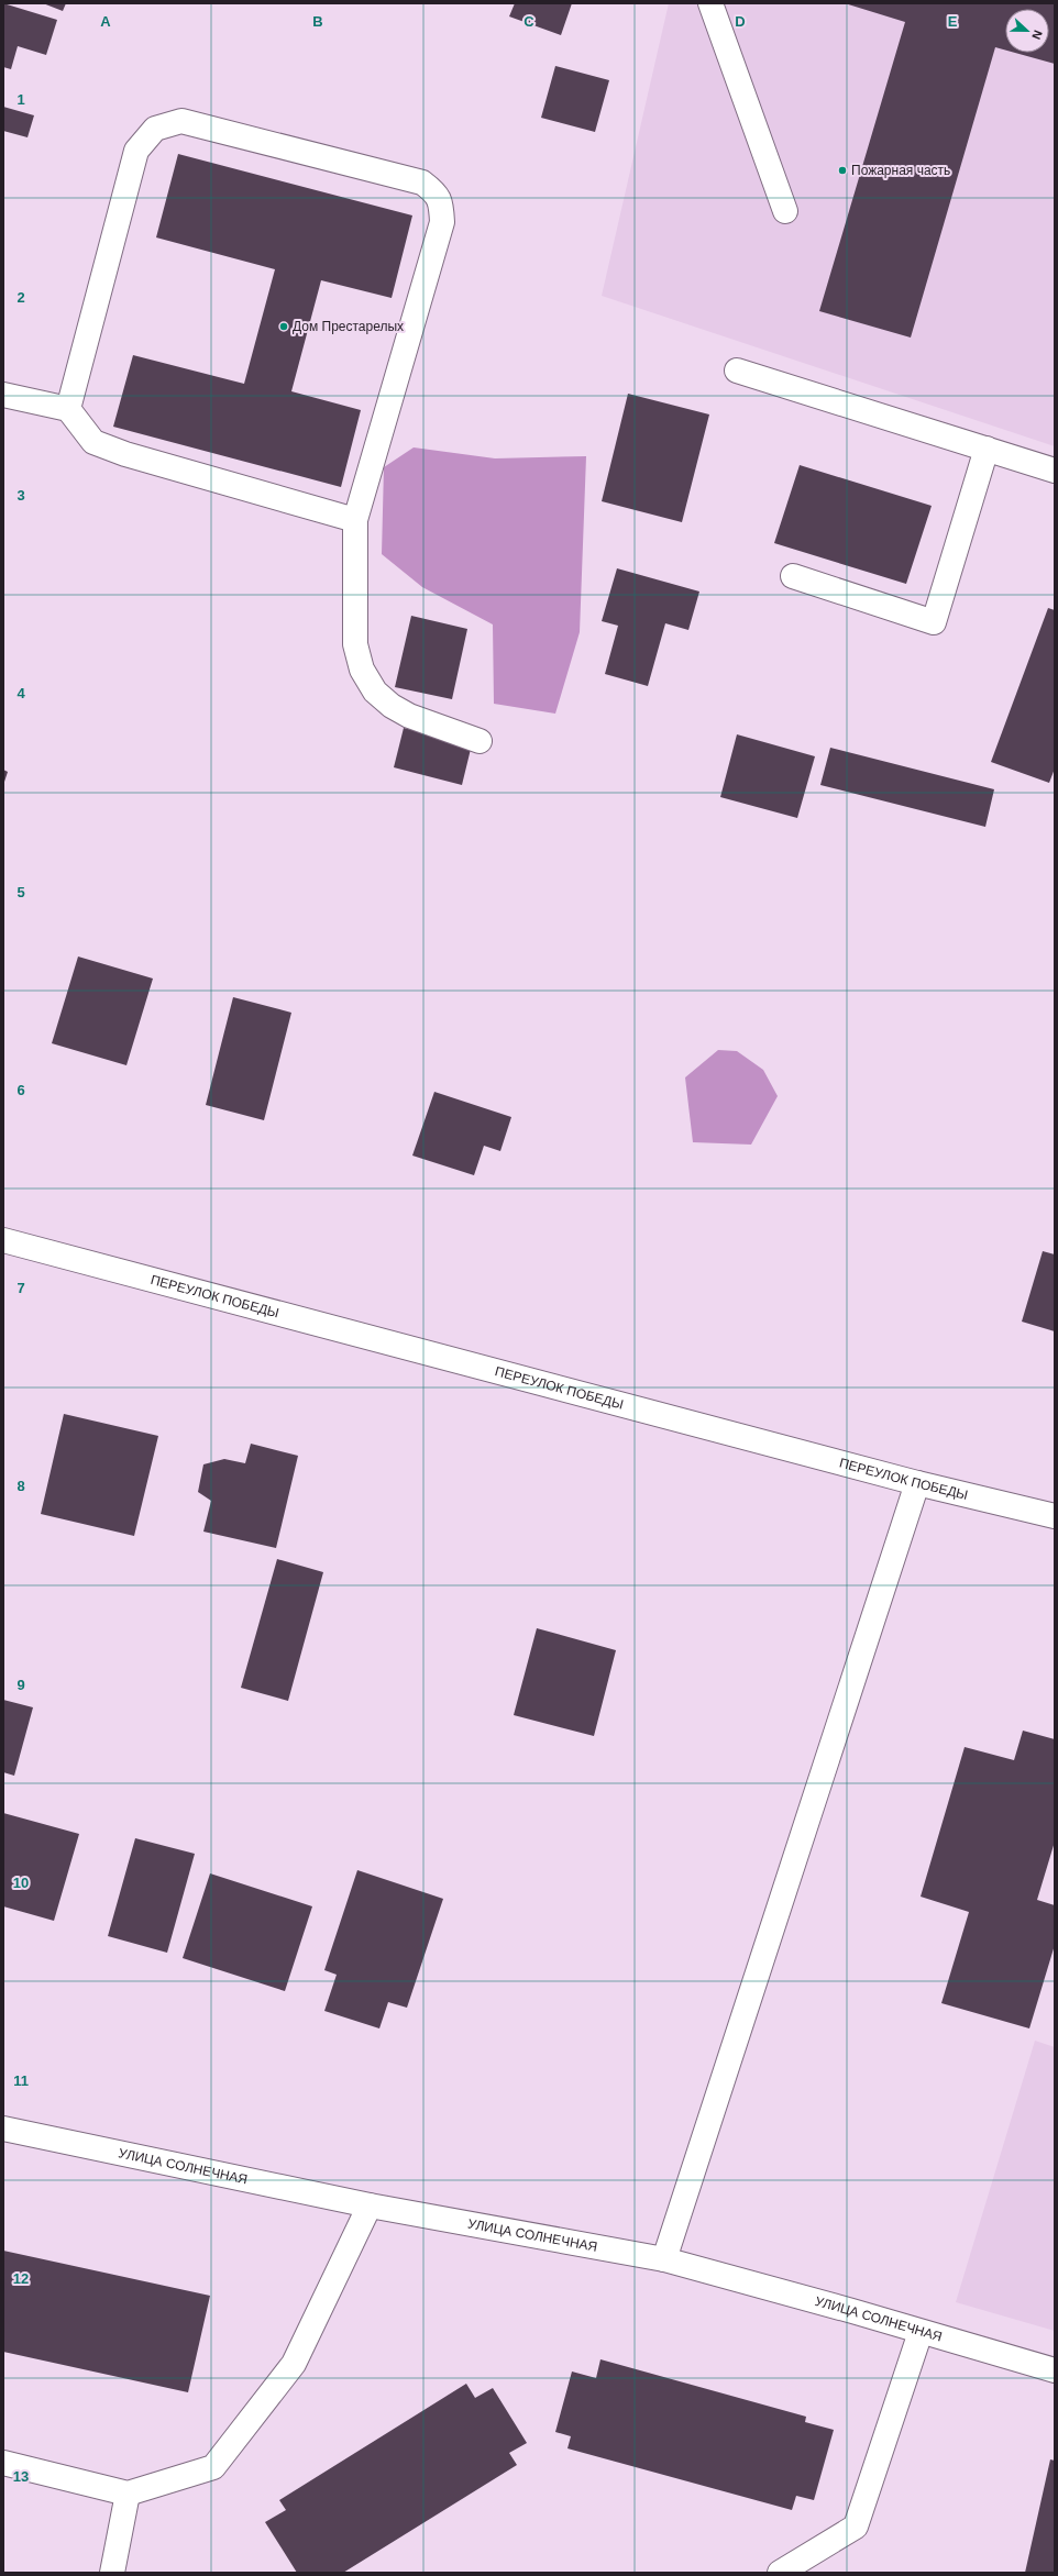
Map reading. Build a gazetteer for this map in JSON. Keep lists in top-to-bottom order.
{
  "streets": {
    "street": ["ПЕРЕУЛОК ПОБЕДЫ", "УЛИЦА СОЛНЕЧНАЯ"]
  },
  "places": ["Пожарная часть", "Дом Престарелых"],
  "north": "right",
  "grid": {
    "columns": [
      "A",
      "B",
      "C",
      "D",
      "E"
    ],
    "rows": [
      "1",
      "2",
      "3",
      "4",
      "5",
      "6",
      "7",
      "8",
      "9",
      "10",
      "11",
      "12",
      "13"
    ]
  }
}
